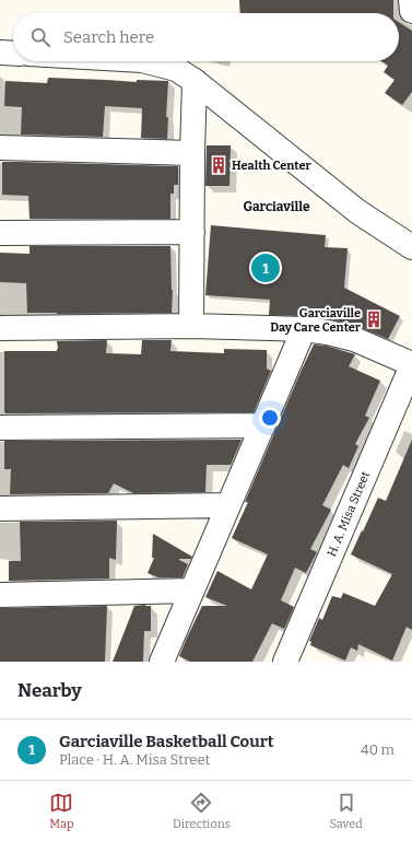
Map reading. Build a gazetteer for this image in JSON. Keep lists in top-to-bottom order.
{
  "streets": {
    "street": ["H. A. Misa Street"]
  },
  "districts": ["Garciaville"],
  "places": {
    "building": ["Health Center", "Garciaville Day Care Center"]
  },
  "page": {
    "search": "Search here",
    "pins": "1",
    "heading": "Nearby",
    "list": [
      {
        "mark": "1",
        "name": "Garciaville Basketball Court",
        "note": "Place · H. A. Misa Street",
        "value": "40 m"
      }
    ],
    "nav": ["Map", "Directions", "Saved"]
  }
}
